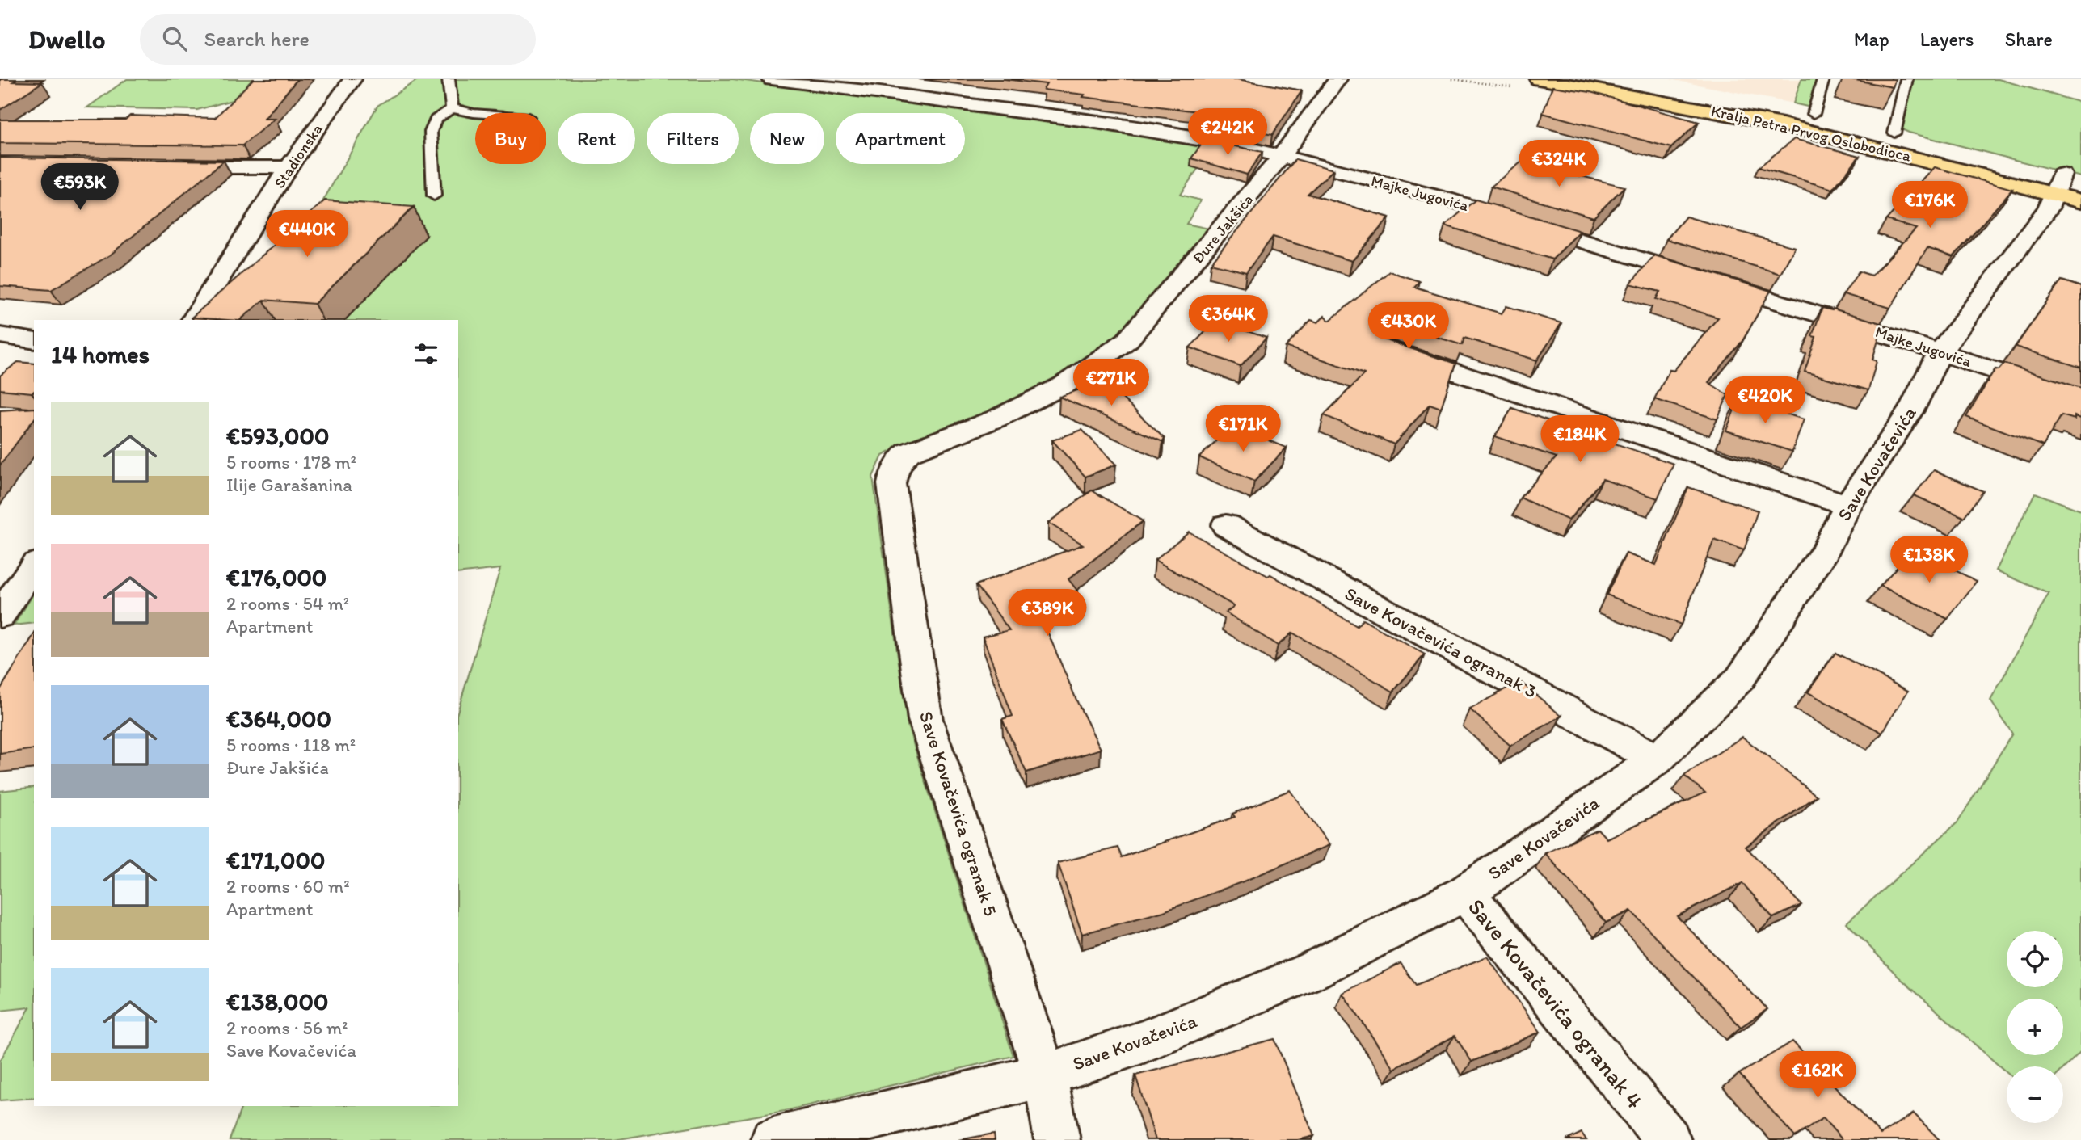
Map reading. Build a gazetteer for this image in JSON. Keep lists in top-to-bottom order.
{
  "streets": {
    "main road": ["Kralja Petra Prvog Oslobodioca"],
    "street": [
      "Stadionska",
      "Majke Jugovića",
      "Đure Jakšića",
      "Save Kovačevića",
      "Save Kovačevića ogranak 3",
      "Save Kovačevića ogranak 5",
      "Save Kovačevića ogranak 4"
    ]
  },
  "crossings": [
    ["Kralja Petra Prvog Oslobodioca", "Save Kovačevića"],
    ["Majke Jugovića", "Đure Jakšića"],
    ["Majke Jugovića", "Save Kovačevića"],
    ["Đure Jakšića", "Save Kovačevića ogranak 5"],
    ["Save Kovačevića", "Save Kovačevića ogranak 3"],
    ["Save Kovačevića", "Save Kovačevića ogranak 5"],
    ["Save Kovačevića", "Save Kovačevića ogranak 4"]
  ],
  "page": {
    "header": "Dwello",
    "search": "Search here",
    "nav": ["Map", "Layers", "Share"],
    "price": [
      "€242K",
      "€324K",
      "€593K",
      "€176K",
      "€440K",
      "€364K",
      "€430K",
      "€271K",
      "€420K",
      "€171K",
      "€184K",
      "€138K",
      "€389K",
      "€162K"
    ],
    "chip": [
      "Buy",
      "Rent",
      "Filters",
      "New",
      "Apartment"
    ],
    "heading": "14 homes",
    "list": [
      {
        "name": "€593,000",
        "note": "5 rooms · 178 m² · Ilije Garašanina"
      },
      {
        "name": "€176,000",
        "note": "2 rooms · 54 m² · Apartment"
      },
      {
        "name": "€364,000",
        "note": "5 rooms · 118 m² · Đure Jakšića"
      },
      {
        "name": "€171,000",
        "note": "2 rooms · 60 m² · Apartment"
      },
      {
        "name": "€138,000",
        "note": "2 rooms · 56 m² · Save Kovačevića"
      }
    ],
    "map_buttons": ["+", "−"]
  }
}
